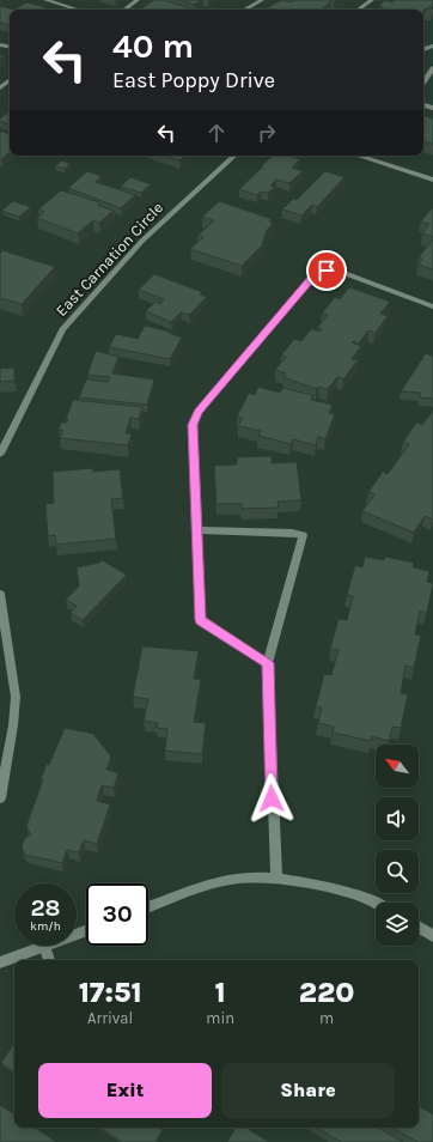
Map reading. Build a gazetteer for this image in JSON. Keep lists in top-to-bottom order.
{
  "streets": {
    "street": ["East Carnation Circle"]
  },
  "north": "top left",
  "page": {
    "turn": ["40 m", "East Poppy Drive"],
    "speed": "28 km/h",
    "limit": "30",
    "eta": [
      "17:51",
      "Arrival",
      "1",
      "min",
      "220",
      "m"
    ],
    "buttons": ["Exit", "Share"]
  }
}
